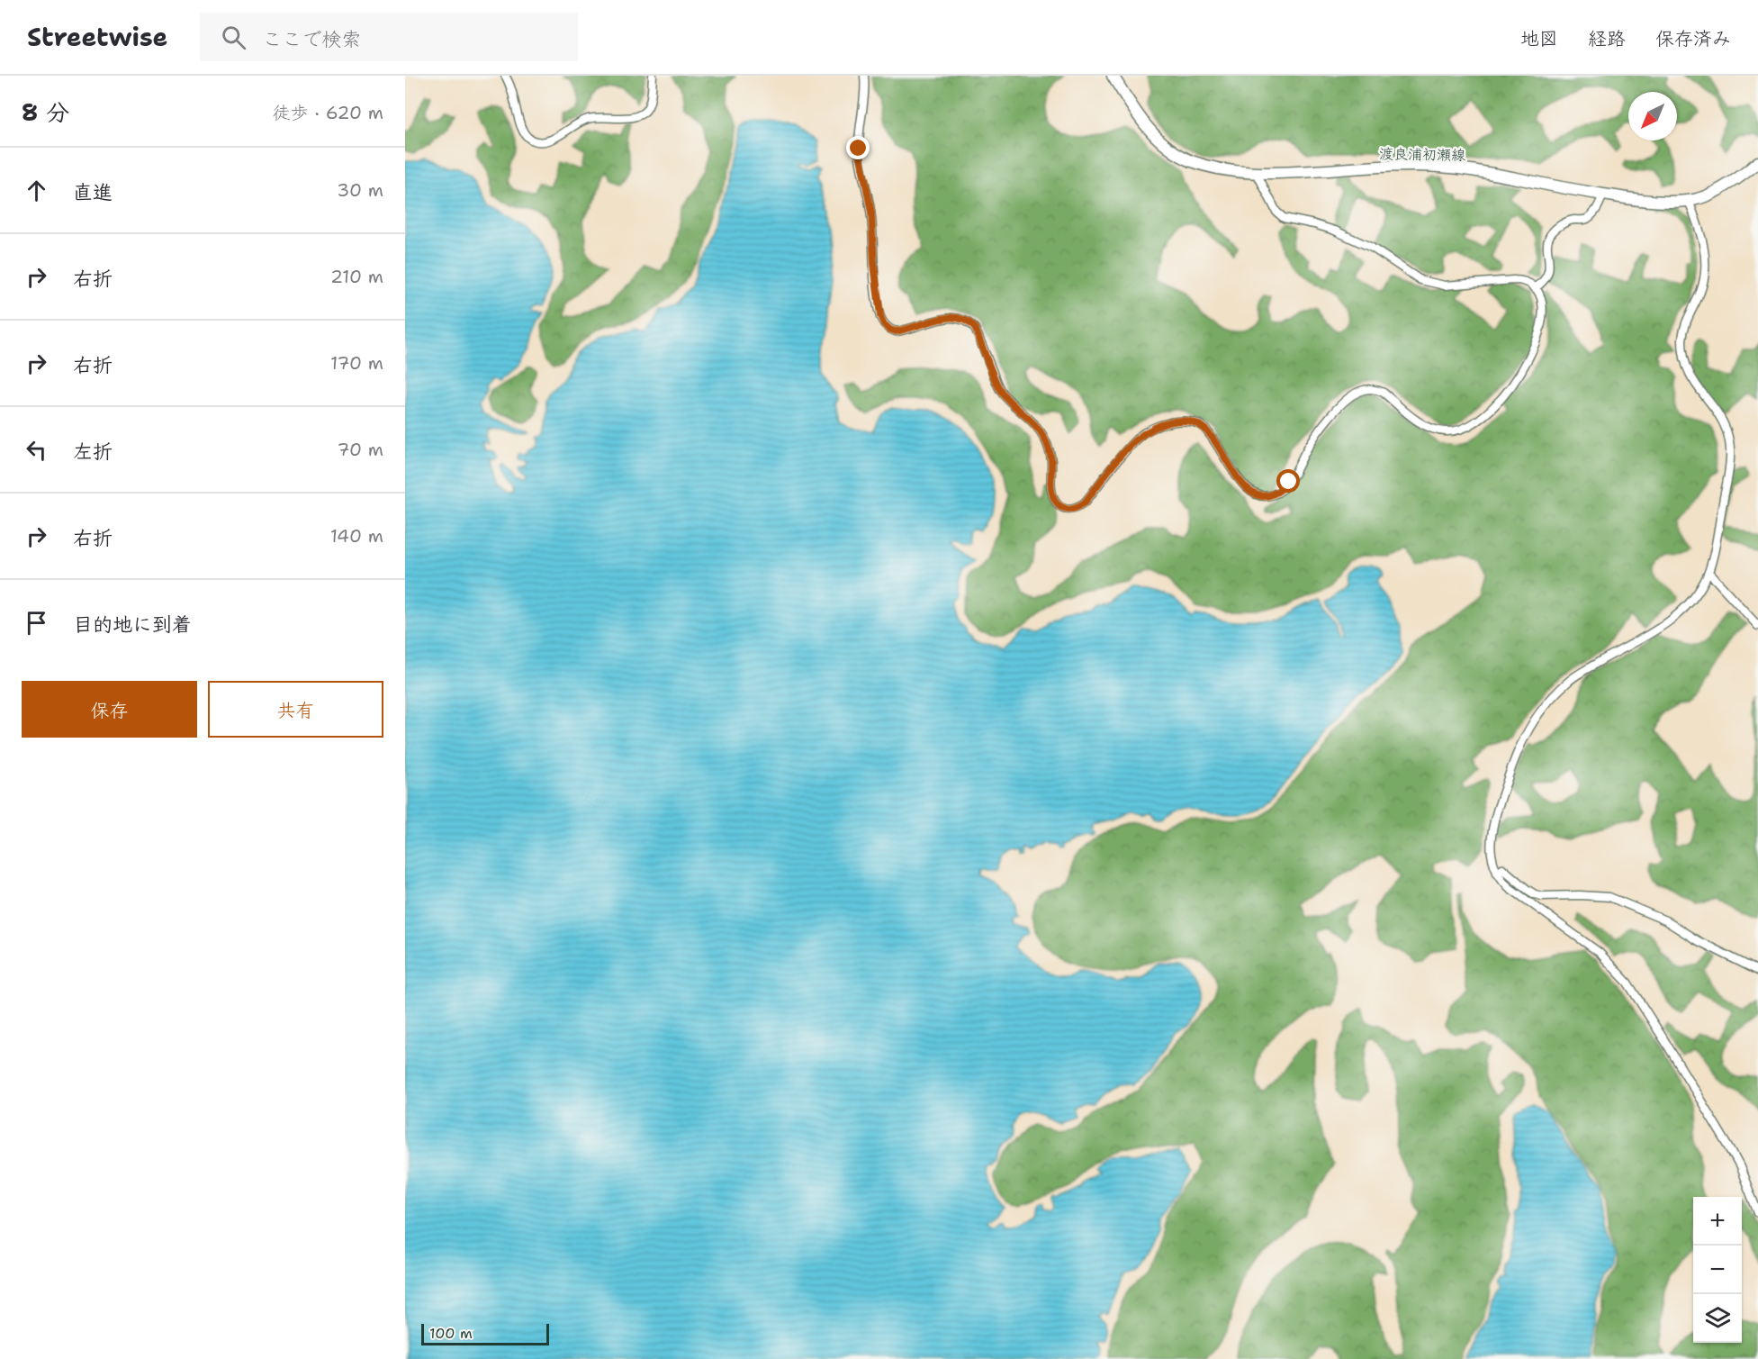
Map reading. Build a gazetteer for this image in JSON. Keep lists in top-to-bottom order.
{
  "streets": {
    "main road": ["渡良浦初瀬線"]
  },
  "scale_bar": "100 m",
  "north": "bottom left",
  "page": {
    "header": "Streetwise",
    "search": "ここで検索",
    "nav": ["地図", "経路", "保存済み"],
    "heading": ["8 分", "徒歩 · 620 m"],
    "list": [
      ["直進", "30 m"],
      ["右折", "210 m"],
      ["右折", "170 m"],
      ["左折", "70 m"],
      ["右折", "140 m"],
      "目的地に到着"
    ],
    "buttons": ["保存", "共有"],
    "map_buttons": ["+", "−"],
    "scale": "100 m"
  }
}
